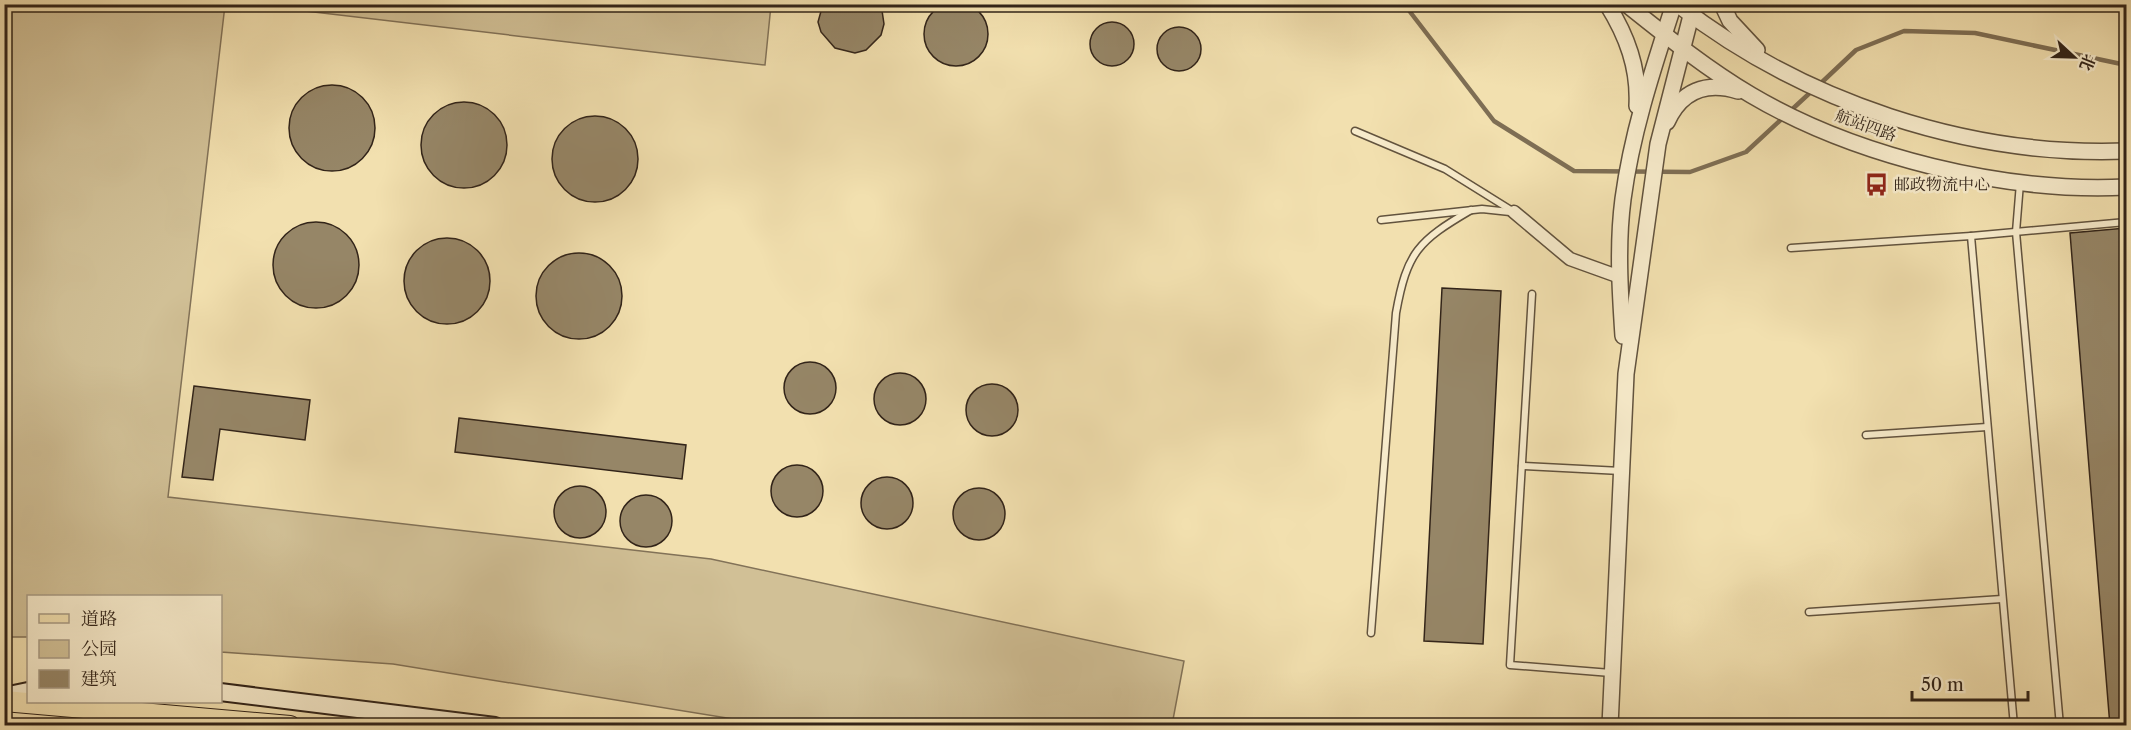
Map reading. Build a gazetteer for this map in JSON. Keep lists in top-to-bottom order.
{
  "streets": {
    "street": ["航站四路"]
  },
  "places": {
    "bus stop": ["邮政物流中心"]
  },
  "legend": ["道路", "公园", "建筑"],
  "scale_bar": "50 m",
  "north": "right"
}
